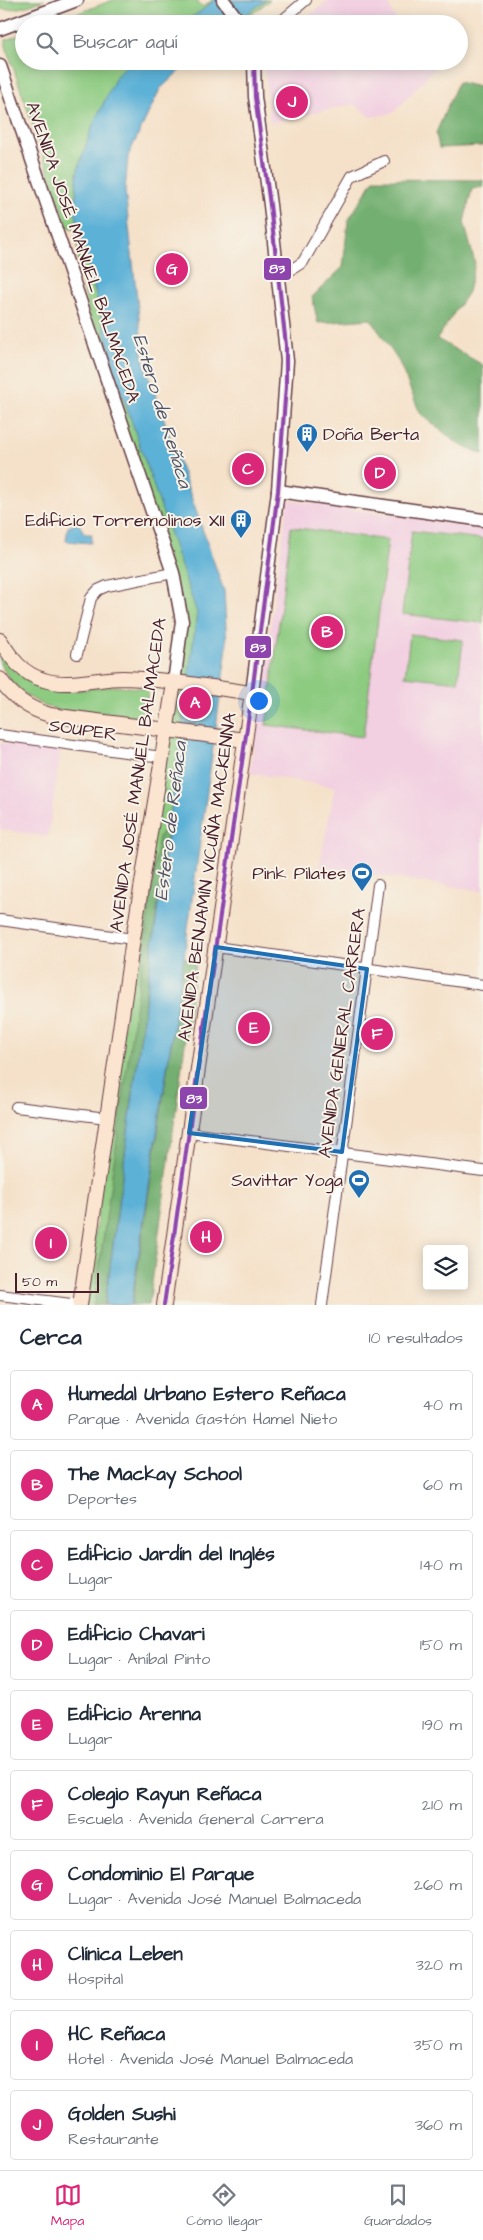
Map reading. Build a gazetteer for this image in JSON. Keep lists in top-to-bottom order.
{
  "streets": {
    "main road": ["AVENIDA JOSÉ MANUEL BALMACEDA", "AVENIDA BENJAMÍN VICUÑA MACKENNA"],
    "street": ["SOUPER", "AVENIDA GENERAL CARRERA"]
  },
  "crossings": [
    ["AVENIDA JOSÉ MANUEL BALMACEDA", "SOUPER"]
  ],
  "water": ["Estero de Reñaca"],
  "places": {
    "building": ["Doña Berta", "Edificio Torremolinos XII"],
    "sports": ["Pink Pilates", "Savittar Yoga"]
  },
  "lines": ["transit line 83"],
  "scale_bar": "50 m",
  "page": {
    "search": "Buscar aquí",
    "pins": [
      "J",
      "G",
      "C",
      "D",
      "B",
      "A",
      "E",
      "F",
      "H",
      "I"
    ],
    "scale": "50 m",
    "heading": ["Cerca", "10 resultados"],
    "list": [
      {
        "mark": "A",
        "name": "Humedal Urbano Estero Reñaca",
        "note": "Parque · Avenida Gastón Hamel Nieto",
        "value": "40 m"
      },
      {
        "mark": "B",
        "name": "The Mackay School",
        "note": "Deportes",
        "value": "60 m"
      },
      {
        "mark": "C",
        "name": "Edificio Jardín del Inglés",
        "note": "Lugar",
        "value": "140 m"
      },
      {
        "mark": "D",
        "name": "Edificio Chavari",
        "note": "Lugar · Aníbal Pinto",
        "value": "150 m"
      },
      {
        "mark": "E",
        "name": "Edificio Arenna",
        "note": "Lugar",
        "value": "190 m"
      },
      {
        "mark": "F",
        "name": "Colegio Rayun Reñaca",
        "note": "Escuela · Avenida General Carrera",
        "value": "210 m"
      },
      {
        "mark": "G",
        "name": "Condominio El Parque",
        "note": "Lugar · Avenida José Manuel Balmaceda",
        "value": "260 m"
      },
      {
        "mark": "H",
        "name": "Clínica Leben",
        "note": "Hospital",
        "value": "320 m"
      },
      {
        "mark": "I",
        "name": "HC Reñaca",
        "note": "Hotel · Avenida José Manuel Balmaceda",
        "value": "350 m"
      },
      {
        "mark": "J",
        "name": "Golden Sushi",
        "note": "Restaurante",
        "value": "360 m"
      }
    ],
    "nav": ["Mapa", "Cómo llegar", "Guardados"]
  }
}
